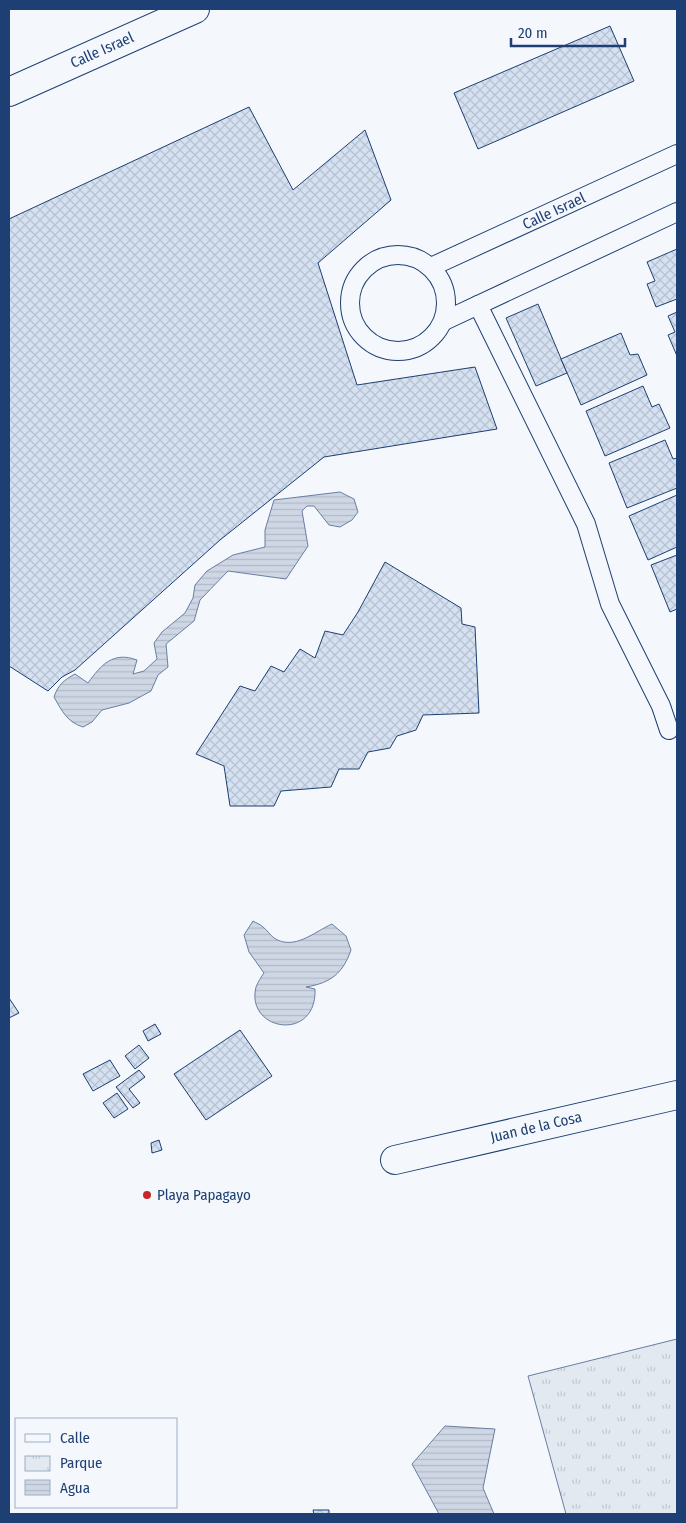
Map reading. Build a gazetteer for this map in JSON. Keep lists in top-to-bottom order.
{
  "streets": {
    "street": ["Calle Israel", "Juan de la Cosa"]
  },
  "places": ["Playa Papagayo"],
  "legend": ["Calle", "Parque", "Agua"],
  "scale_bar": "20 m"
}
